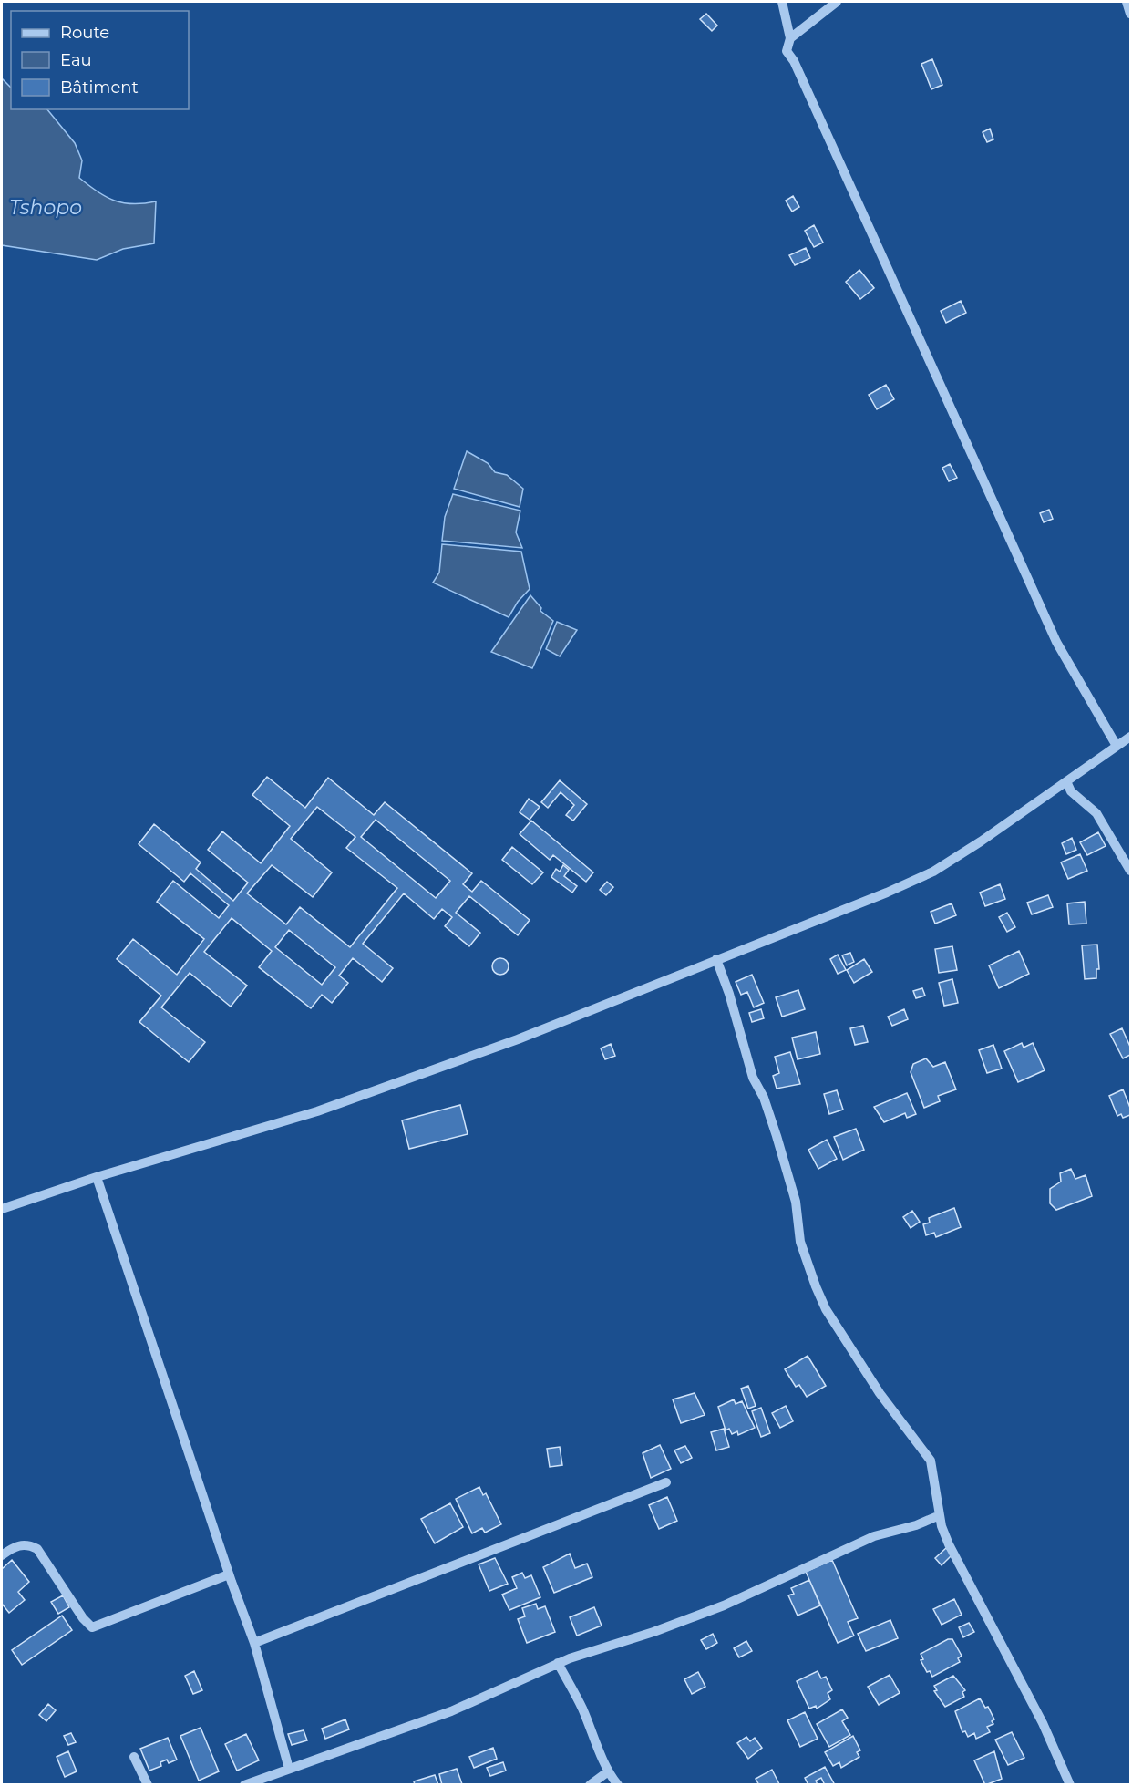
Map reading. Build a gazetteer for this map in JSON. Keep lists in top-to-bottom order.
{
  "water": ["Tshopo"],
  "legend": ["Route", "Eau", "Bâtiment"]
}
